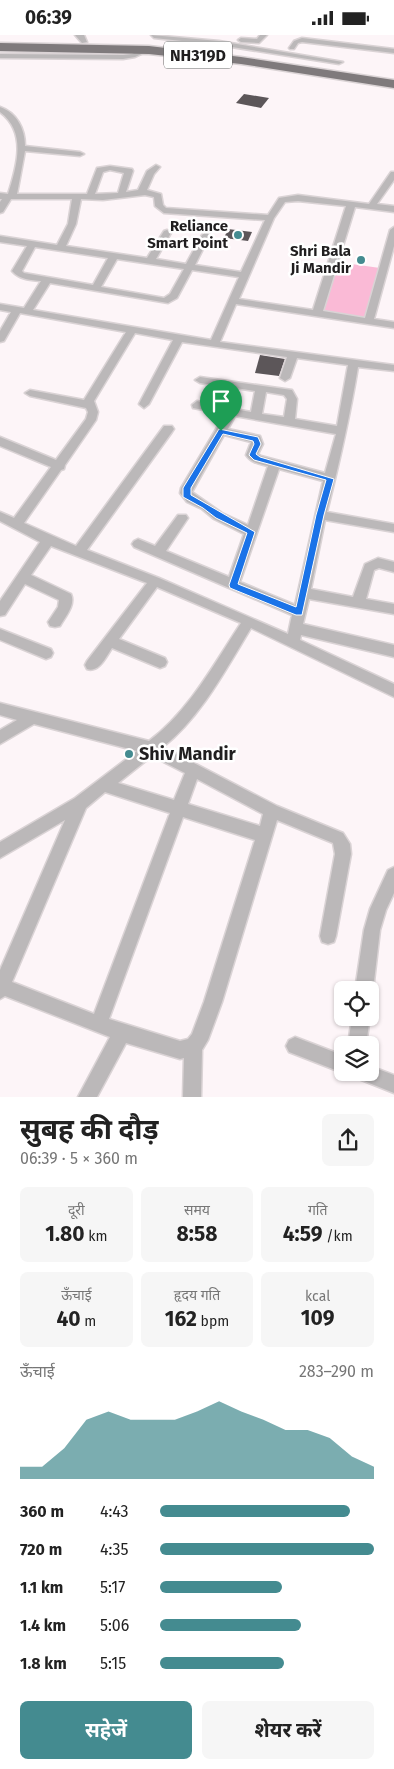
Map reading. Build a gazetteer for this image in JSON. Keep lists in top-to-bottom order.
{
  "streets": {
    "highway": ["NH319D"]
  },
  "places": ["Reliance Smart Point", "Shri Bala Ji Mandir", "Shiv Mandir"],
  "page": {
    "status": "06:39",
    "heading": ["सुबह की दौड़", "06:39 · 5 × 360 m"],
    "stats": [
      ["दूरी", "1.80 km"],
      ["समय", "8:58"],
      ["गति", "4:59 /km"],
      ["ऊँचाई", "40 m"],
      ["हृदय गति", "162 bpm"],
      ["kcal", "109"]
    ],
    "chart": ["ऊँचाई", "283–290 m"],
    "list": [
      {
        "name": "360 m",
        "note": "4:43"
      },
      {
        "name": "720 m",
        "note": "4:35"
      },
      {
        "name": "1.1 km",
        "note": "5:17"
      },
      {
        "name": "1.4 km",
        "note": "5:06"
      },
      {
        "name": "1.8 km",
        "note": "5:15"
      }
    ],
    "buttons": ["सहेजें", "शेयर करें"]
  }
}
